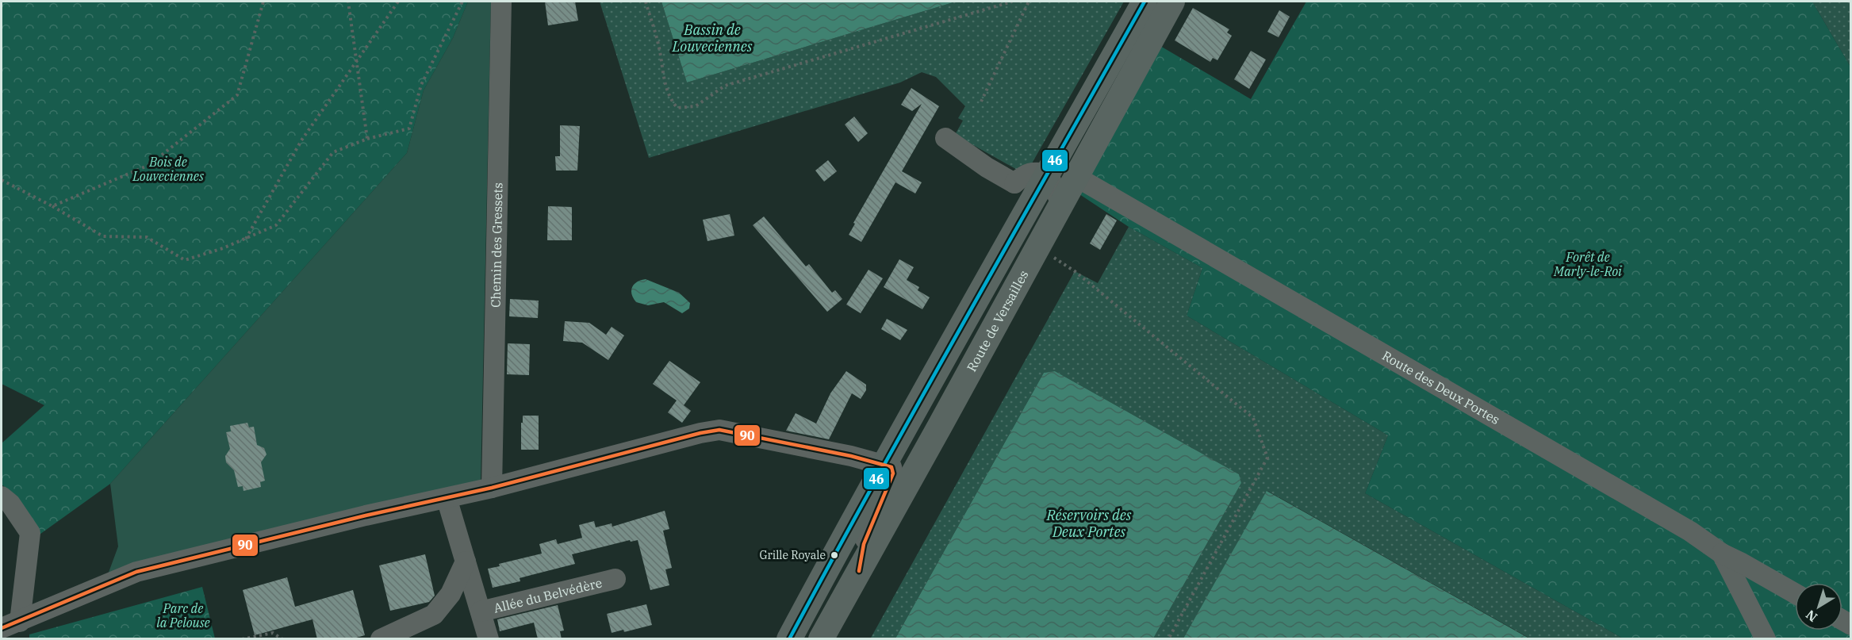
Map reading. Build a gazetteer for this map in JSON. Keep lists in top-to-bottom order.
{
  "streets": {
    "main road": ["Route de Versailles"],
    "street": ["Chemin des Gressets", "Route des Deux Portes", "Allée du Belvédère"]
  },
  "crossings": [
    ["Route de Versailles", "Route des Deux Portes"]
  ],
  "water": ["Bassin de Louveciennes", "Réservoirs des Deux Portes"],
  "parks": ["Bois de Louveciennes", "Forêt de Marly-le-Roi", "Parc de la Pelouse"],
  "places": ["Grille Royale"],
  "lines": ["transit line 46", "transit line 90"],
  "north": "bottom left"
}
